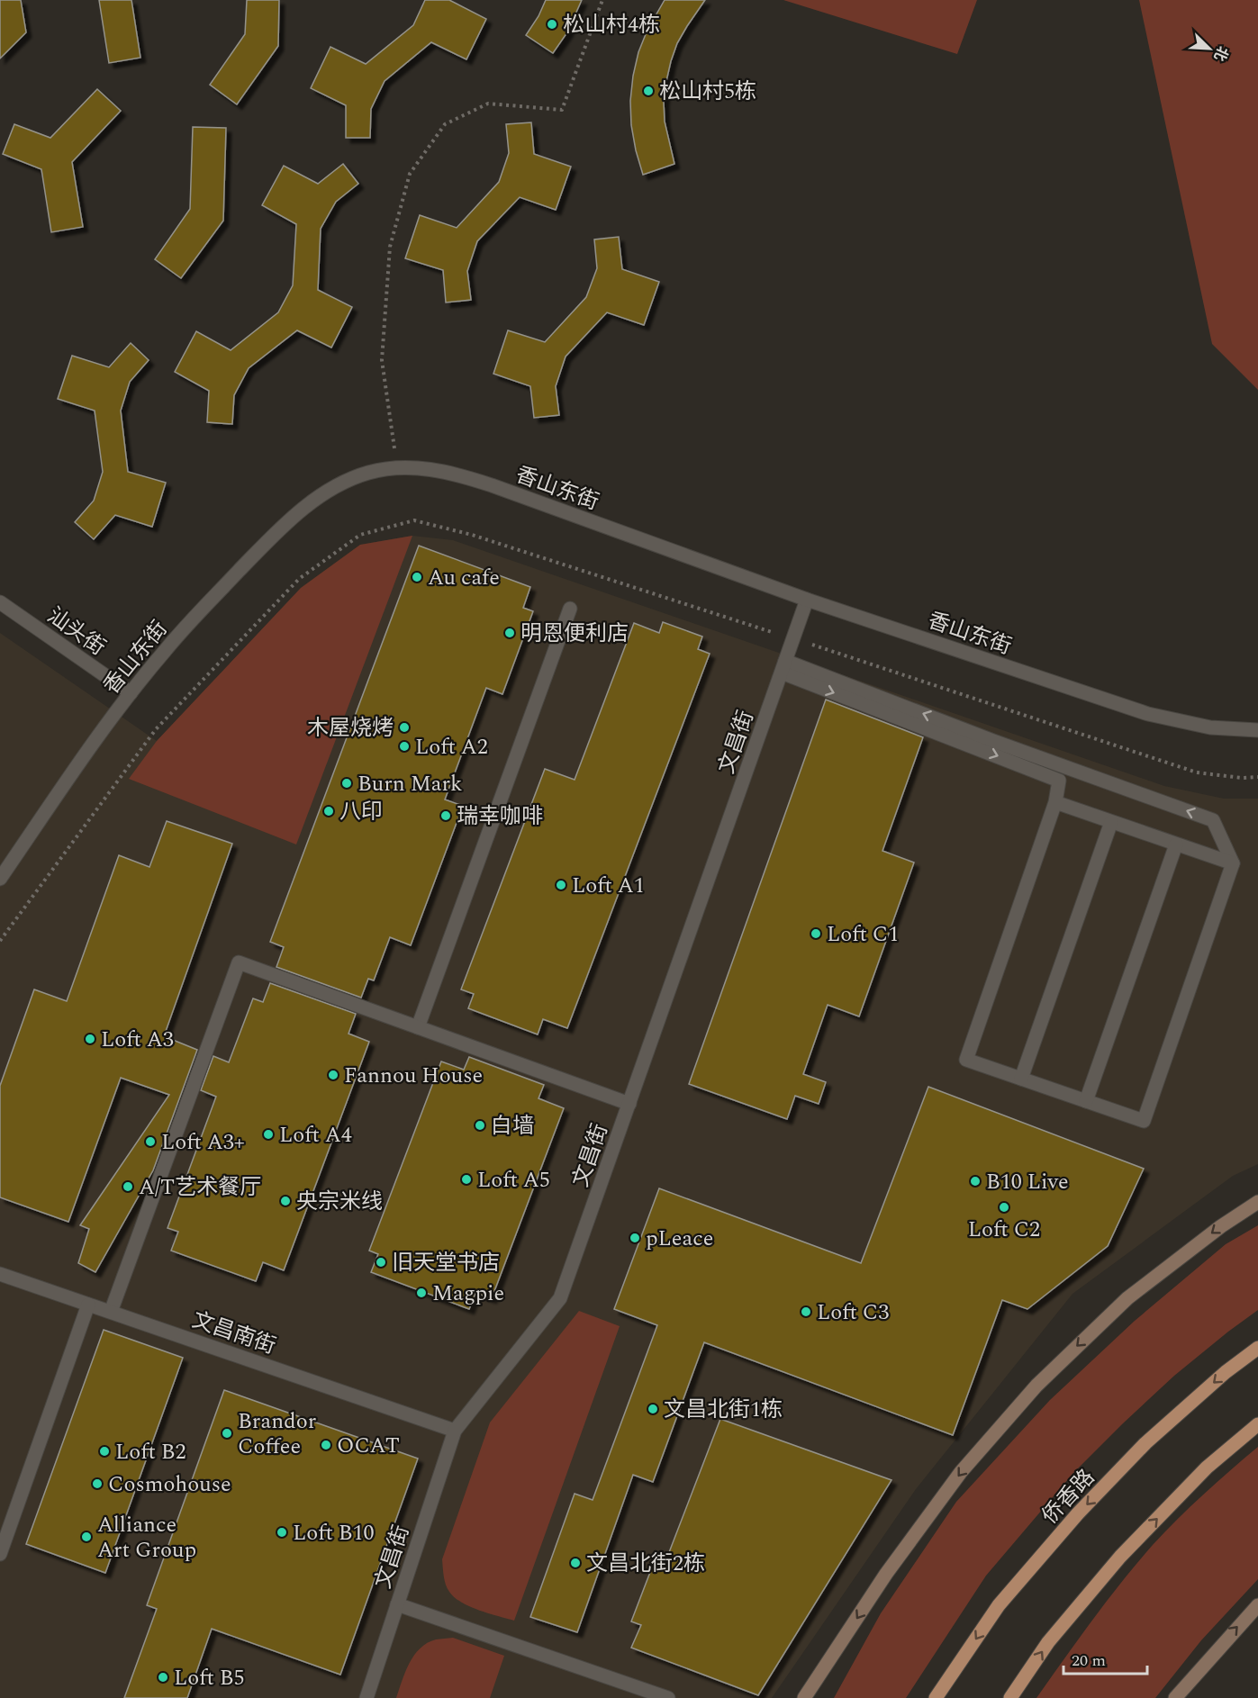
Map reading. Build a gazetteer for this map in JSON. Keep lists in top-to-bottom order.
{
  "streets": {
    "main road": ["侨香路"],
    "street": [
      "香山东街",
      "汕头街",
      "文昌街",
      "文昌南街"
    ]
  },
  "crossings": [
    ["香山东街", "汕头街"],
    ["香山东街", "文昌街"],
    ["文昌街", "文昌南街"]
  ],
  "places": [
    "松山村4栋",
    "松山村5栋",
    "Au cafe",
    "明恩便利店",
    "木屋烧烤",
    "Loft A2",
    "Burn Mark",
    "八印",
    "瑞幸咖啡",
    "Loft A1",
    "Loft C1",
    "Loft A3",
    "Fannou House",
    "白墙",
    "Loft A4",
    "Loft A3+",
    "Loft A5",
    "B10 Live",
    "A/T艺术餐厅",
    "央宗米线",
    "Loft C2",
    "pLeace",
    "旧天堂书店",
    "Magpie",
    "Loft C3",
    "文昌北街1栋",
    "Brandor Coffee",
    "OCAT",
    "Loft B2",
    "Cosmohouse",
    "Loft B10",
    "Alliance Art Group",
    "文昌北街2栋",
    "Loft B5"
  ],
  "scale_bar": "20 m",
  "north": "bottom right"
}
